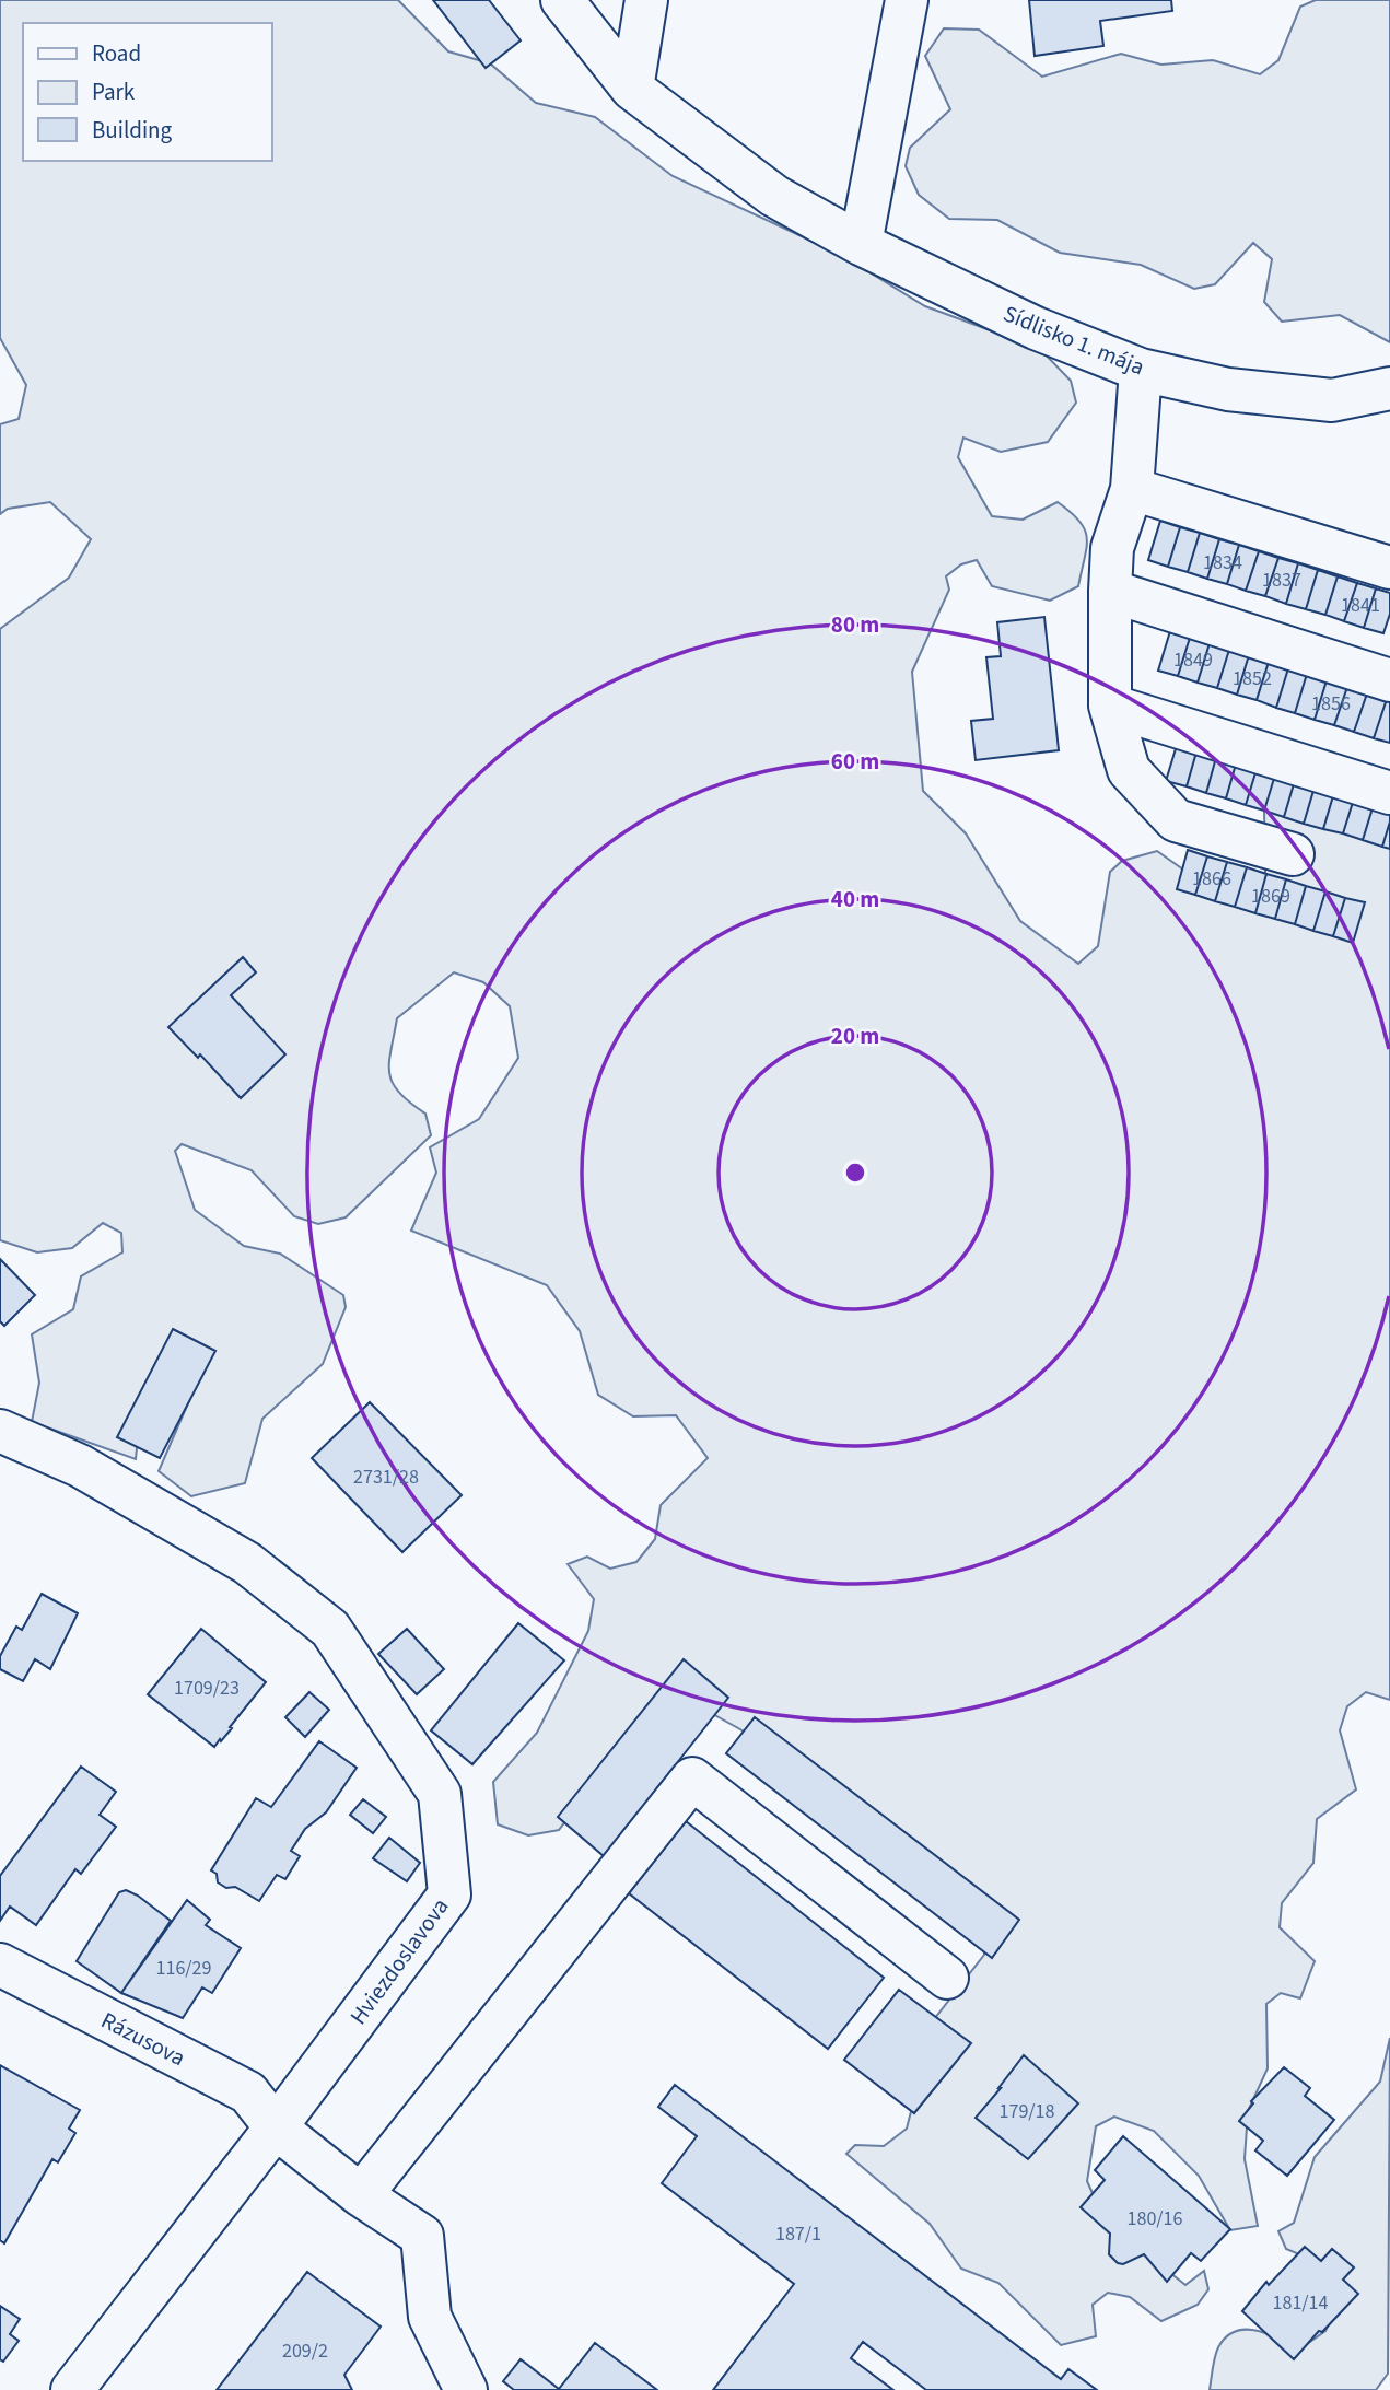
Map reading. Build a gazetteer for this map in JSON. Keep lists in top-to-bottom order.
{
  "streets": {
    "street": ["Sídlisko 1. mája", "Hviezdoslavova", "Rázusova"]
  },
  "crossings": [
    ["Hviezdoslavova", "Rázusova"]
  ],
  "house_numbers": [
    "1834",
    "1837",
    "1841",
    "1849",
    "1852",
    "1856",
    "1866",
    "1869",
    "2731/28",
    "1709/23",
    "116/29",
    "179/18",
    "180/16",
    "187/1",
    "181/14",
    "209/2"
  ],
  "legend": ["Road", "Park", "Building"],
  "rings": [
    "80 m",
    "60 m",
    "40 m",
    "20 m"
  ]
}
